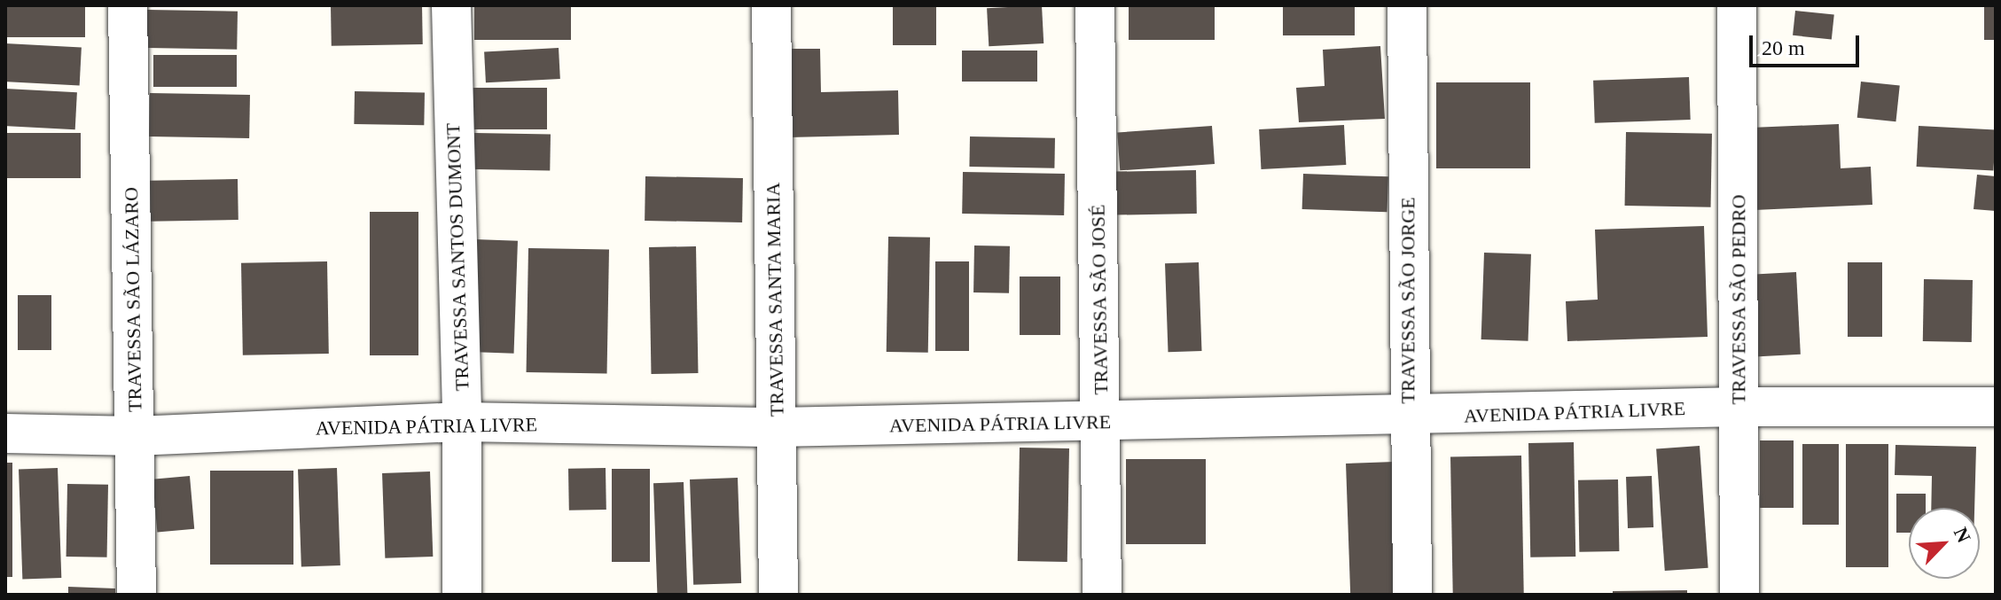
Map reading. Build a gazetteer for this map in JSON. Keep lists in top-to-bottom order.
{
  "streets": {
    "street": [
      "TRAVESSA SANTOS DUMONT",
      "TRAVESSA SÃO LÁZARO",
      "TRAVESSA SANTA MARIA",
      "TRAVESSA SÃO JOSÉ",
      "TRAVESSA SÃO PEDRO",
      "TRAVESSA SÃO JORGE",
      "AVENIDA PÁTRIA LIVRE"
    ]
  },
  "crossings": [
    ["TRAVESSA SANTOS DUMONT", "AVENIDA PÁTRIA LIVRE"],
    ["TRAVESSA SÃO LÁZARO", "AVENIDA PÁTRIA LIVRE"],
    ["TRAVESSA SANTA MARIA", "AVENIDA PÁTRIA LIVRE"],
    ["TRAVESSA SÃO JOSÉ", "AVENIDA PÁTRIA LIVRE"],
    ["TRAVESSA SÃO PEDRO", "AVENIDA PÁTRIA LIVRE"],
    ["TRAVESSA SÃO JORGE", "AVENIDA PÁTRIA LIVRE"]
  ],
  "scale_bar": "20 m",
  "north": "top right"
}
